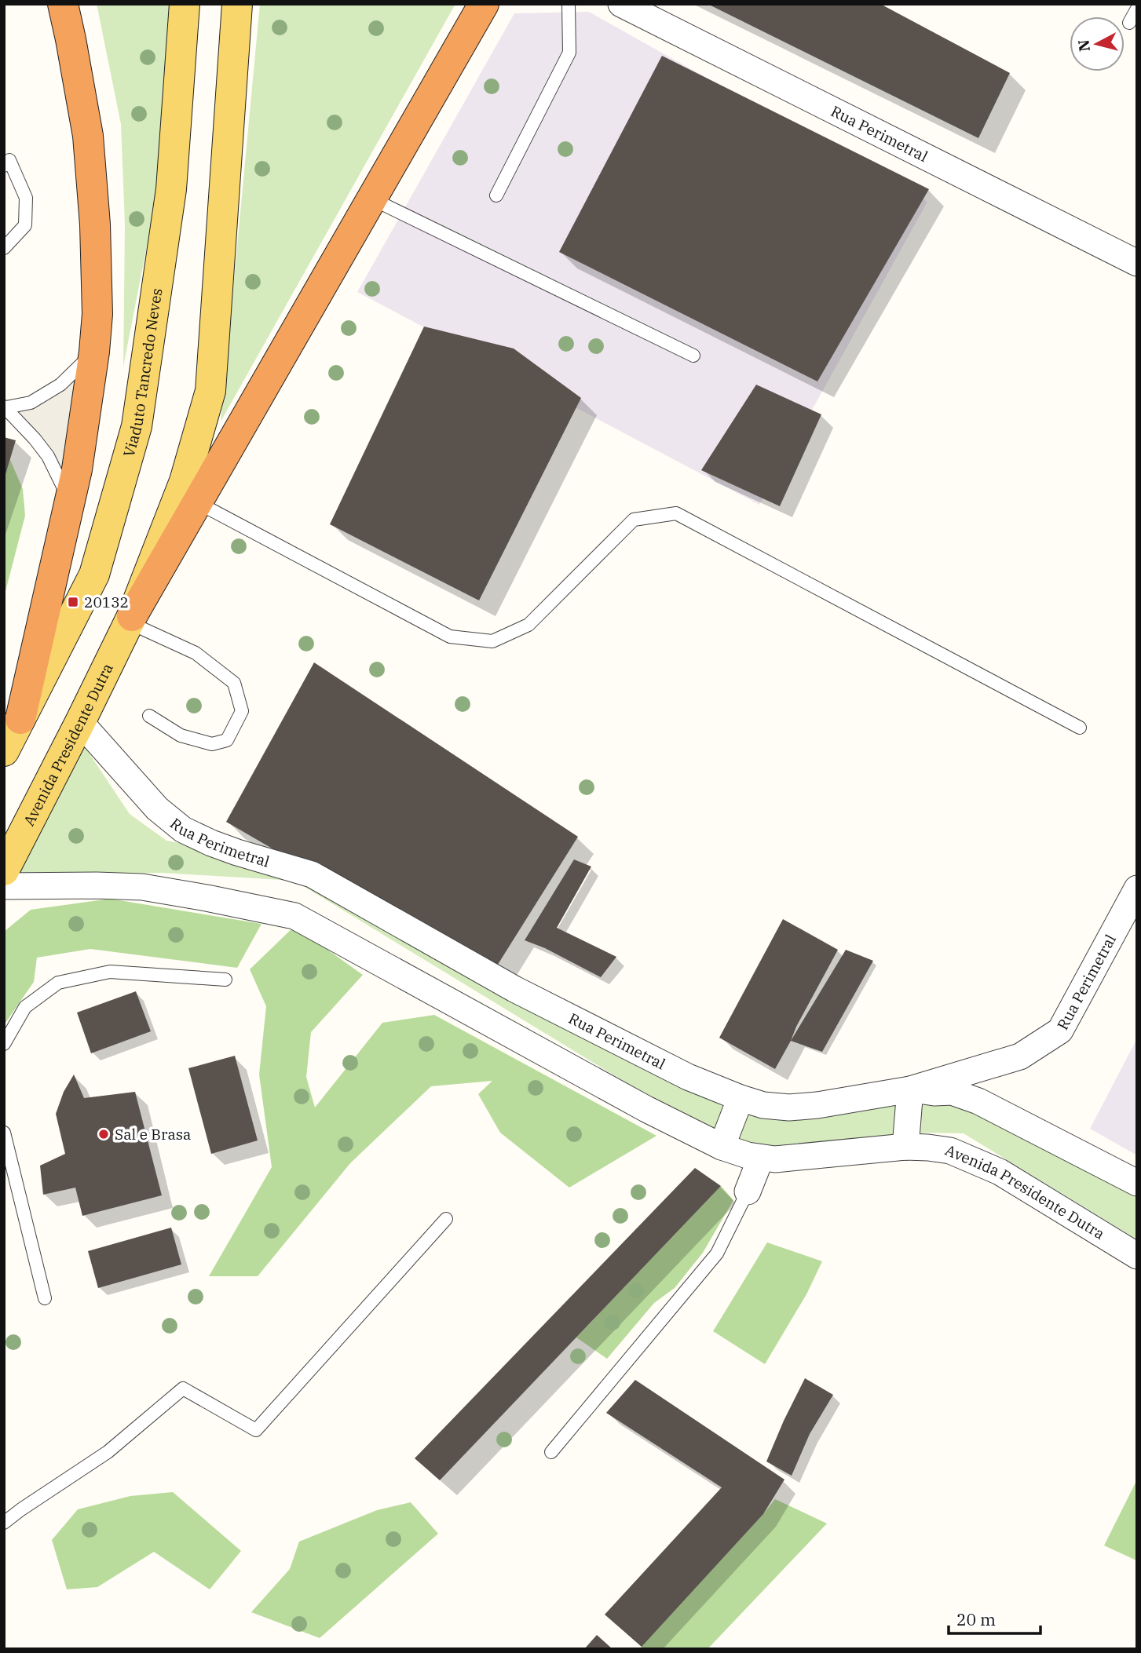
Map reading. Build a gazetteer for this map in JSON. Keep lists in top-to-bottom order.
{
  "streets": {
    "main road": ["Viaduto Tancredo Neves", "Avenida Presidente Dutra"],
    "street": ["Rua Perimetral"]
  },
  "crossings": [
    ["Rua Perimetral", "Avenida Presidente Dutra"]
  ],
  "places": {
    "transit": ["20132"],
    "other": ["Sal e Brasa"]
  },
  "scale_bar": "20 m",
  "north": "left"
}
